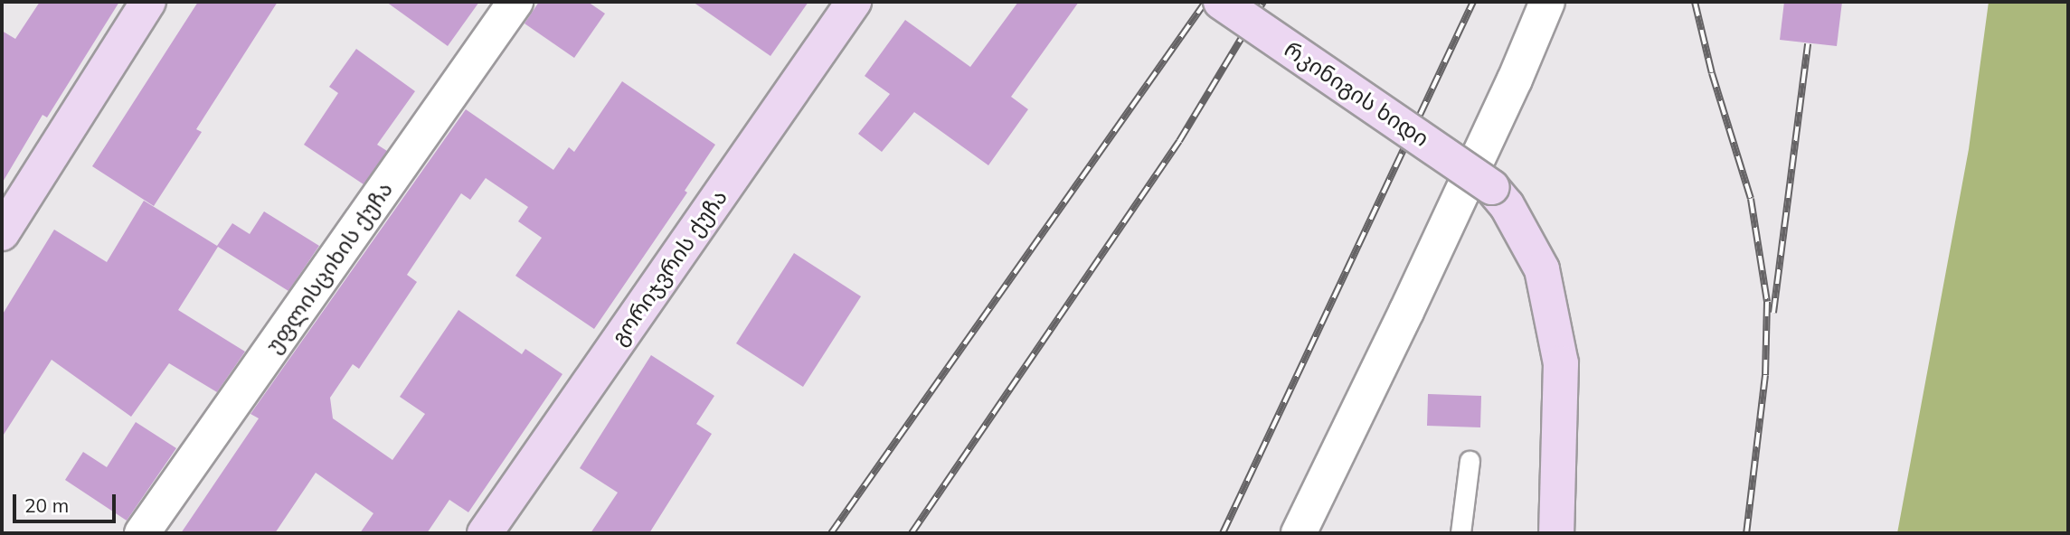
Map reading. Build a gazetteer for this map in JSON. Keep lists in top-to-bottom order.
{
  "streets": {
    "main road": ["რკინიგის ხიდი", "გორიჯვრის ქუჩა"],
    "street": ["უფლისციხის ქუჩა"]
  },
  "scale_bar": "20 m"
}
